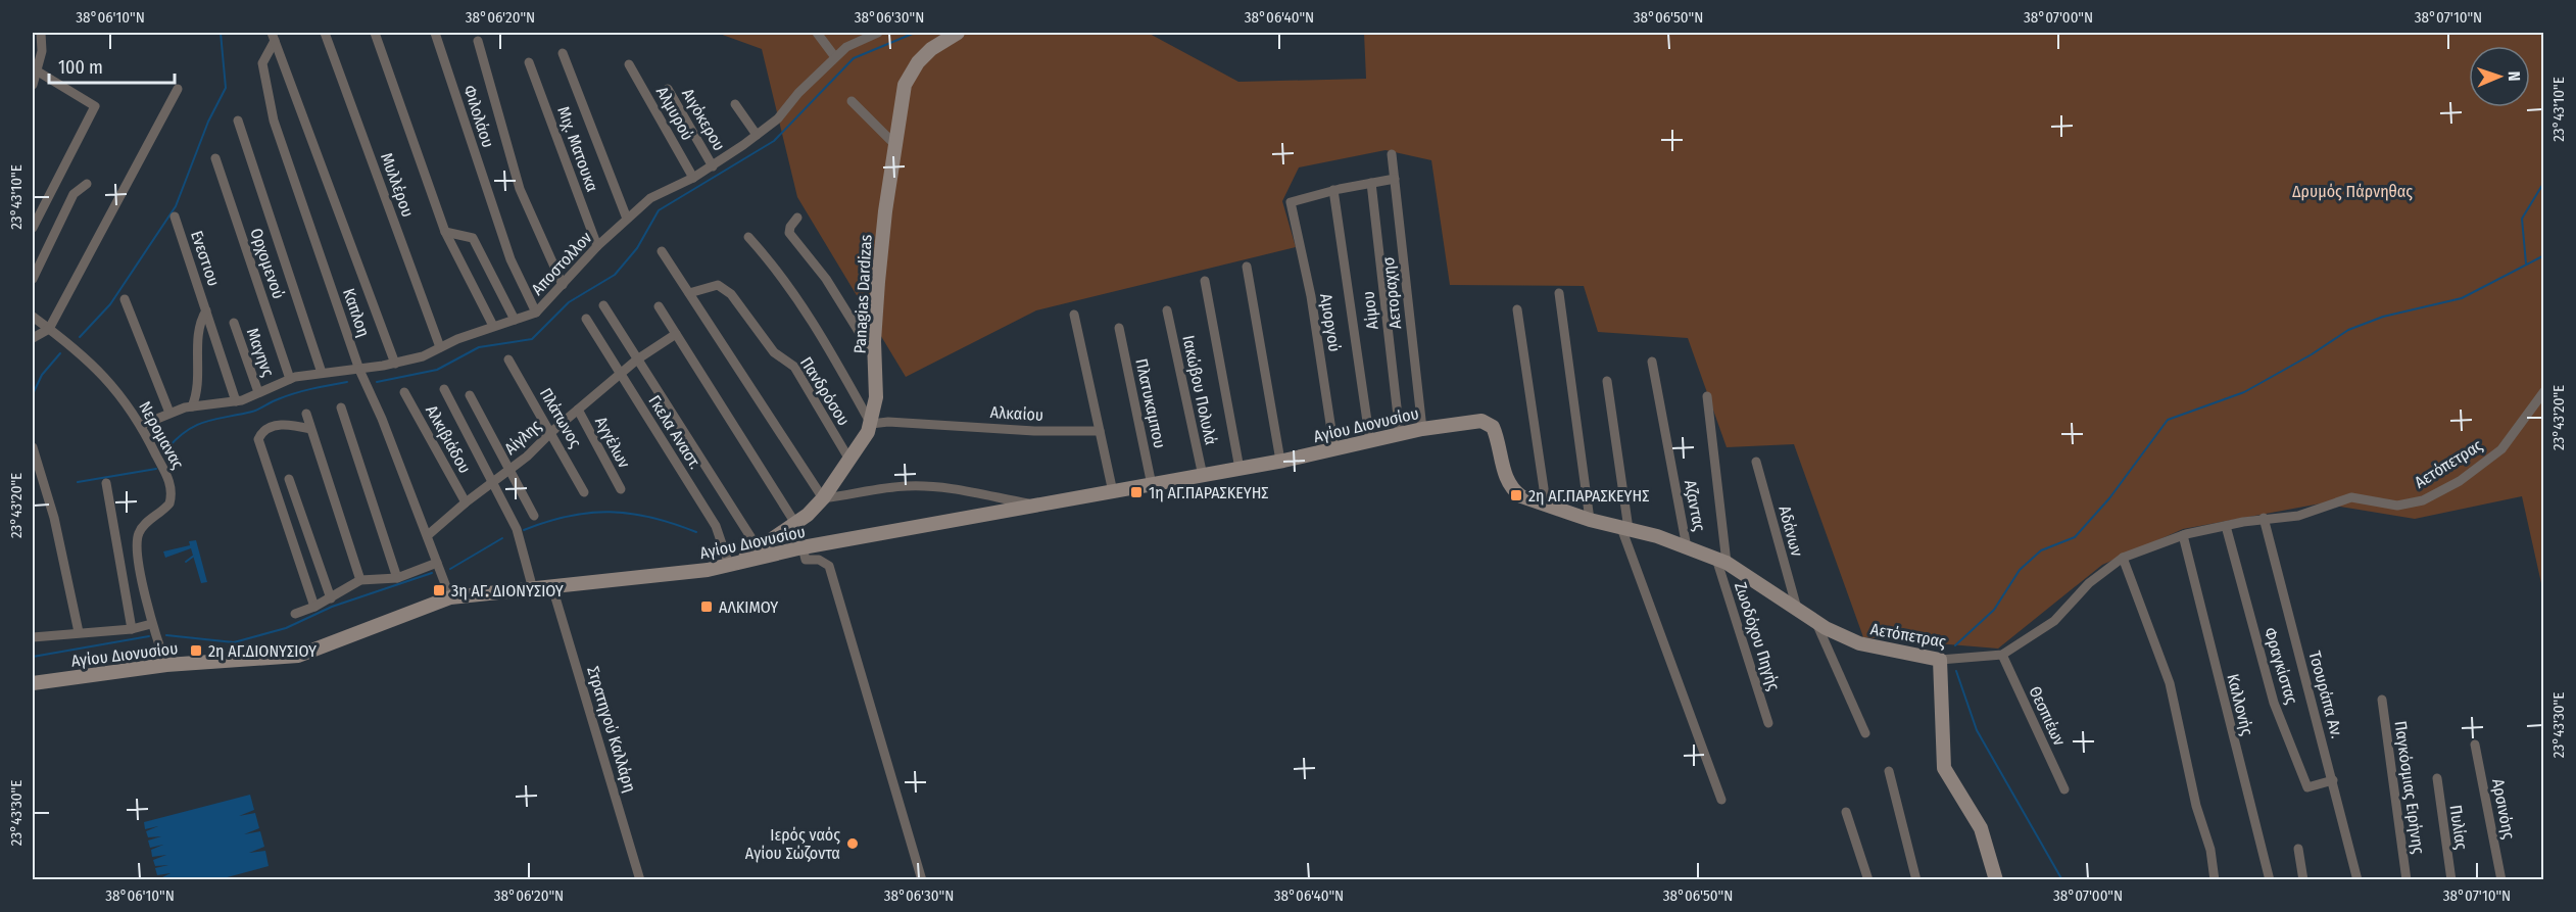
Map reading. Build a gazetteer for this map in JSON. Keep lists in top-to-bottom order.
{
  "streets": {
    "street": [
      "Αλμυρού",
      "Φιλολάου",
      "Αιγόκερου",
      "Μιχ. Ματουκα",
      "Μυλλέρου",
      "Ενεστιου",
      "Ορχομενού",
      "Αποστολλον",
      "Αετοραχησ",
      "Panagias Dardizas",
      "Αίμου",
      "Καπλοη",
      "Αμοργού",
      "Μαγηνς",
      "Ιακώβου Πολυλά",
      "Πανδρόσου",
      "Πλατυκαμπου",
      "Αλκαίου",
      "Πλάτωνος",
      "Αγίου Διονυσίου",
      "Γκελα Αναστ.",
      "Νερομανας",
      "Αίγλης",
      "Αλκιβιάδου",
      "Αγγέλων",
      "Αετόπετρας",
      "Αζαντας",
      "Αδάνων",
      "Ζωοδὀχου Πηγής",
      "Φραγκίστας",
      "Τσουράπα Αν.",
      "Καλλονής",
      "Θεσπιέων",
      "Στρατηγού Καλλάρη",
      "Παγκόσμιας Ειρήνης",
      "Αρσινόης",
      "Πυλίας"
    ]
  },
  "crossings": [
    ["Αλμυρού", "Αποστολλον"],
    ["Φιλολάου", "Αποστολλον"],
    ["Αιγόκερου", "Αποστολλον"],
    ["Μιχ. Ματουκα", "Αποστολλον"],
    ["Μυλλέρου", "Αποστολλον"],
    ["Ενεστιου", "Αποστολλον"],
    ["Ορχομενού", "Αποστολλον"],
    ["Αποστολλον", "Καπλοη"],
    ["Αποστολλον", "Μαγηνς"],
    ["Αποστολλον", "Νερομανας"],
    ["Αετοραχησ", "Αγίου Διονυσίου"],
    ["Panagias Dardizas", "Πανδρόσου"],
    ["Panagias Dardizas", "Αλκαίου"],
    ["Panagias Dardizas", "Αγίου Διονυσίου"],
    ["Panagias Dardizas", "Γκελα Αναστ."],
    ["Αίμου", "Αγίου Διονυσίου"],
    ["Καπλοη", "Αγίου Διονυσίου"],
    ["Καπλοη", "Αίγλης"],
    ["Αμοργού", "Αγίου Διονυσίου"],
    ["Ιακώβου Πολυλά", "Αγίου Διονυσίου"],
    ["Πλατυκαμπου", "Αγίου Διονυσίου"],
    ["Πλάτωνος", "Αίγλης"],
    ["Αγίου Διονυσίου", "Γκελα Αναστ."],
    ["Αγίου Διονυσίου", "Νερομανας"],
    ["Αγίου Διονυσίου", "Αετόπετρας"],
    ["Αγίου Διονυσίου", "Στρατηγού Καλλάρη"],
    ["Γκελα Αναστ.", "Αίγλης"],
    ["Αίγλης", "Αλκιβιάδου"],
    ["Αίγλης", "Αγγέλων"],
    ["Αετόπετρας", "Αζαντας"],
    ["Αετόπετρας", "Αδάνων"],
    ["Αετόπετρας", "Ζωοδὀχου Πηγής"],
    ["Αετόπετρας", "Φραγκίστας"],
    ["Αετόπετρας", "Τσουράπα Αν."],
    ["Αετόπετρας", "Καλλονής"],
    ["Αετόπετρας", "Θεσπιέων"],
    ["Φραγκίστας", "Τσουράπα Αν."]
  ],
  "parks": ["Δρυμός Πάρνηθας"],
  "places": {
    "transit": [
      "1η ΑΓ.ΠΑΡΑΣΚΕΥΗΣ",
      "2η ΑΓ.ΠΑΡΑΣΚΕΥΗΣ",
      "3η ΑΓ. ΔΙΟΝΥΣΙΟΥ",
      "ΑΛΚΙΜΟΥ",
      "2η ΑΓ.ΔΙΟΝΥΣΙΟΥ"
    ],
    "other": ["Ιερός ναός Αγίου Σώζοντα"]
  },
  "scale_bar": "100 m",
  "north": "right",
  "coordinates": [
    "38°06'10\"N",
    "38°06'20\"N",
    "38°06'30\"N",
    "38°06'40\"N",
    "38°06'50\"N",
    "38°07'00\"N",
    "38°07'10\"N",
    "23°43'10\"E",
    "23°43'20\"E",
    "23°43'30\"E"
  ]
}
